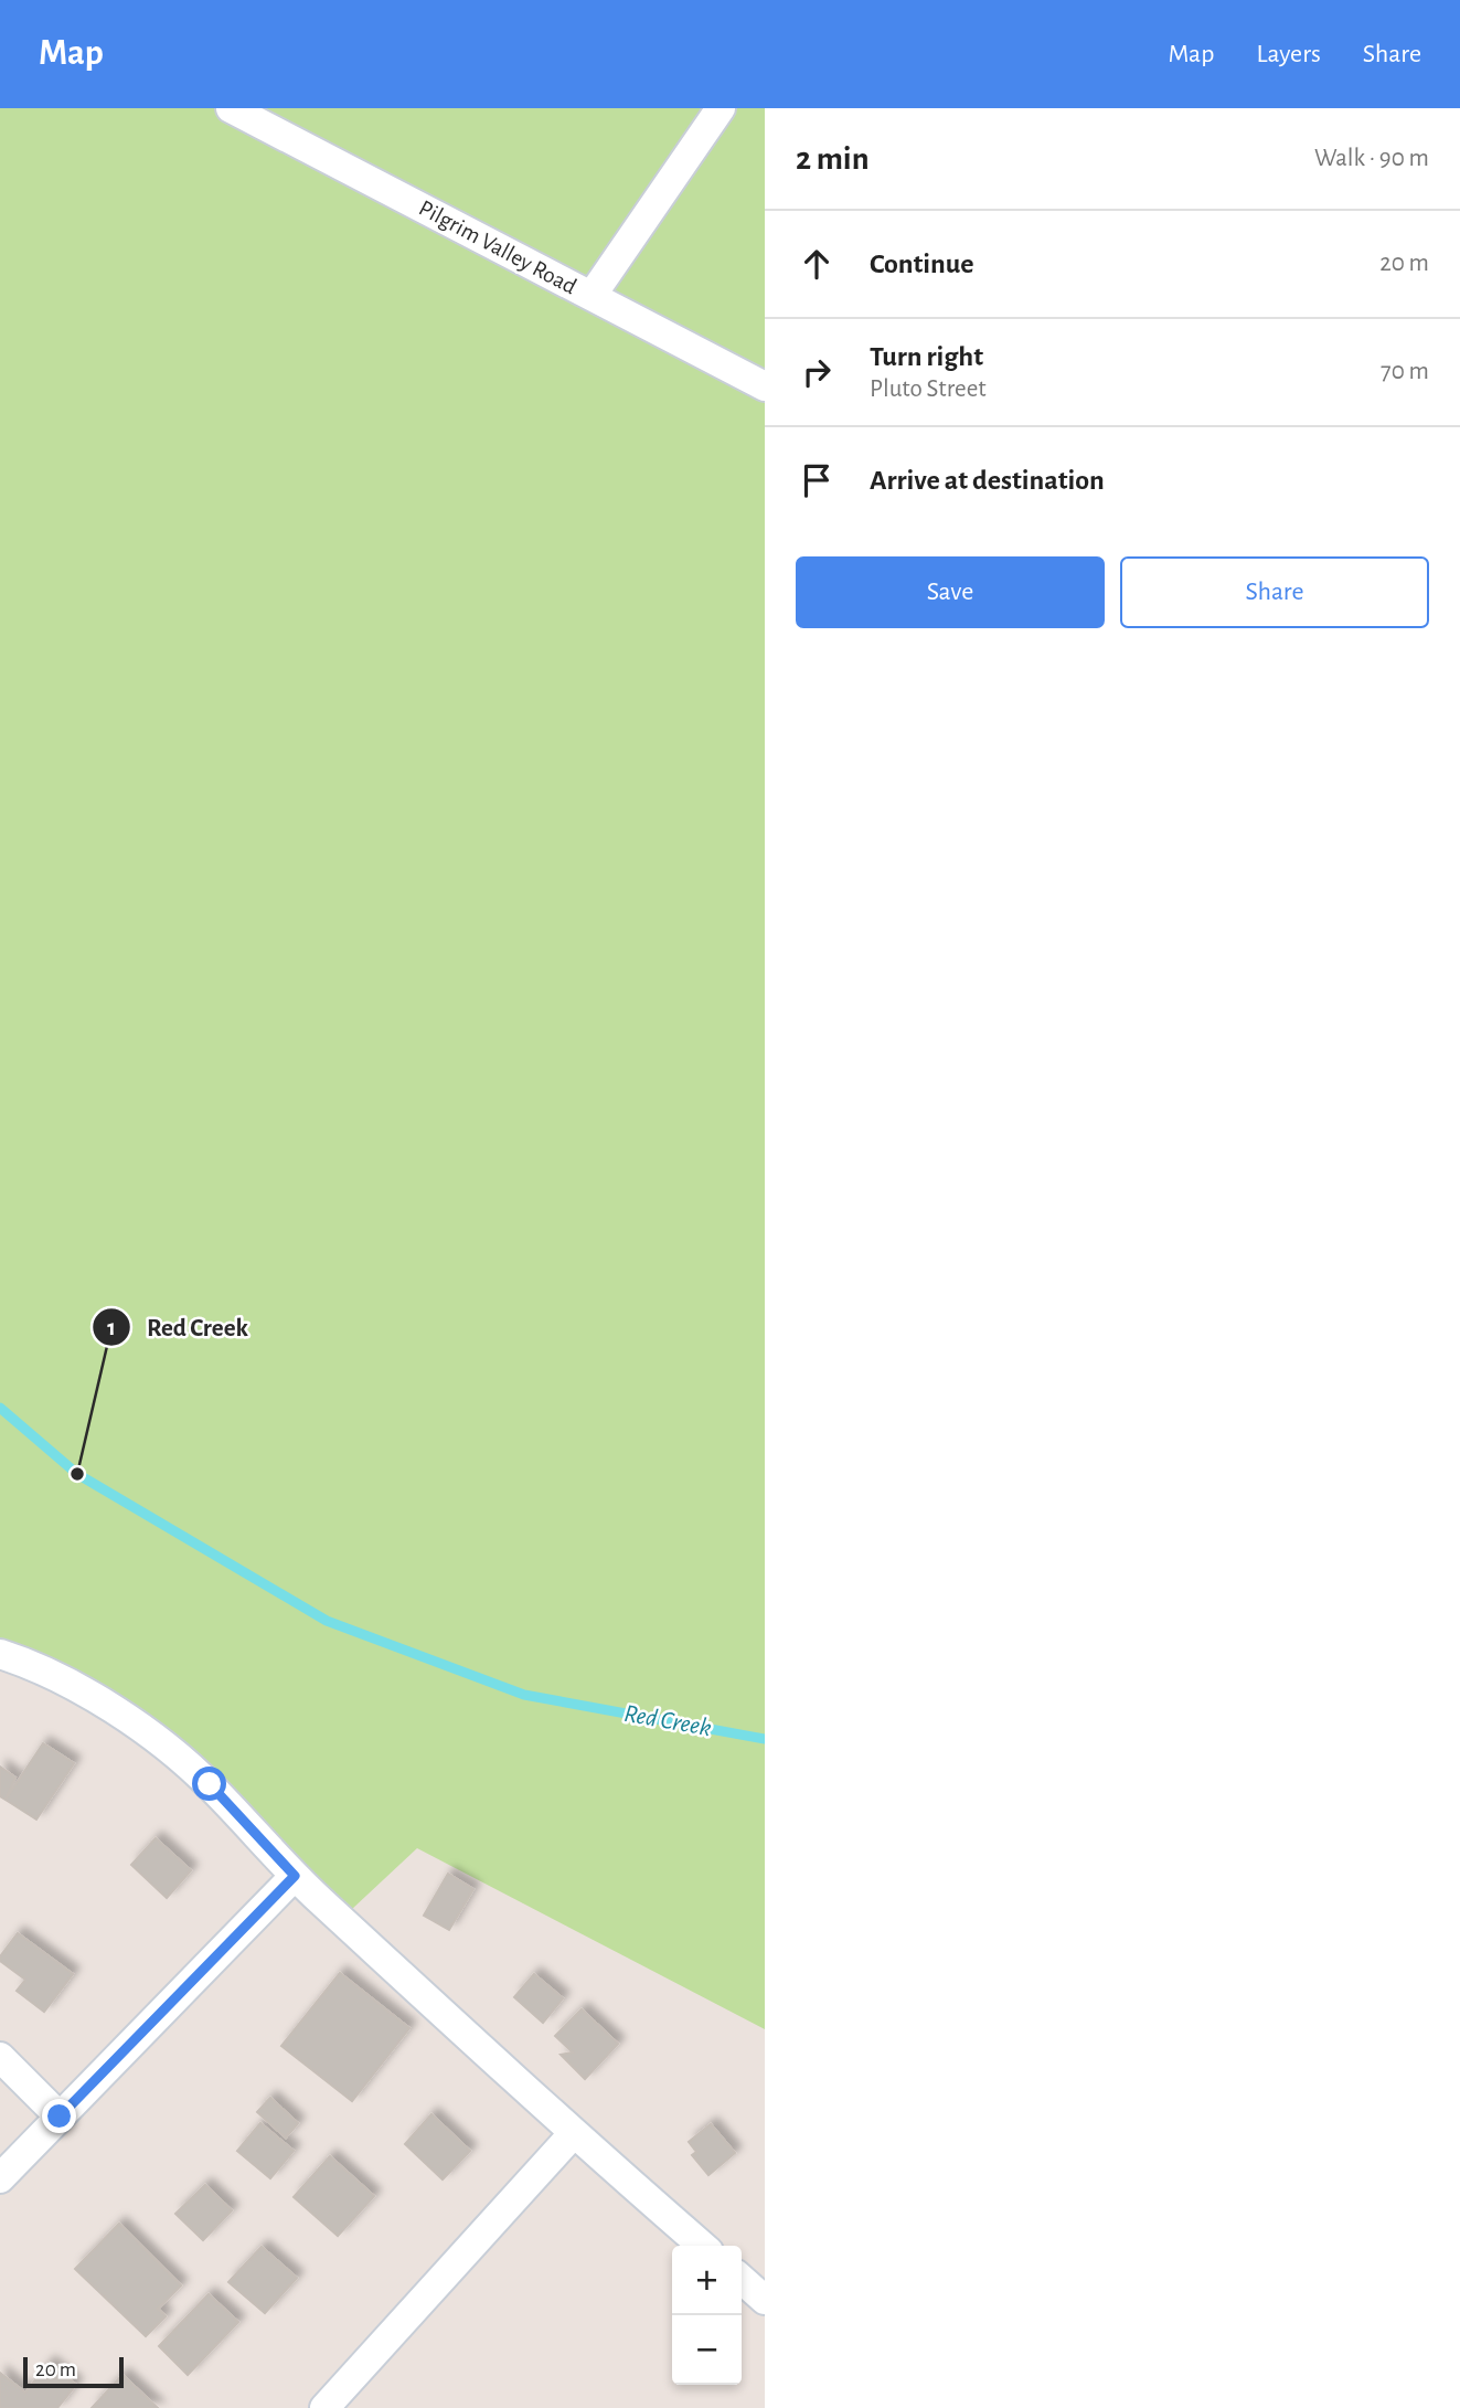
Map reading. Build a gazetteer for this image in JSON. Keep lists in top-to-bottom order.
{
  "streets": {
    "street": ["Pilgrim Valley Road"]
  },
  "water": ["Red Creek"],
  "places": ["Red Creek"],
  "scale_bar": "20 m",
  "page": {
    "header": "Map",
    "nav": ["Map", "Layers", "Share"],
    "heading": ["2 min", "Walk · 90 m"],
    "list": [
      ["Continue", "20 m"],
      ["Turn right", "Pluto Street", "70 m"],
      "Arrive at destination"
    ],
    "buttons": ["Save", "Share"],
    "map_buttons": ["+", "−"],
    "scale": "20 m"
  }
}
